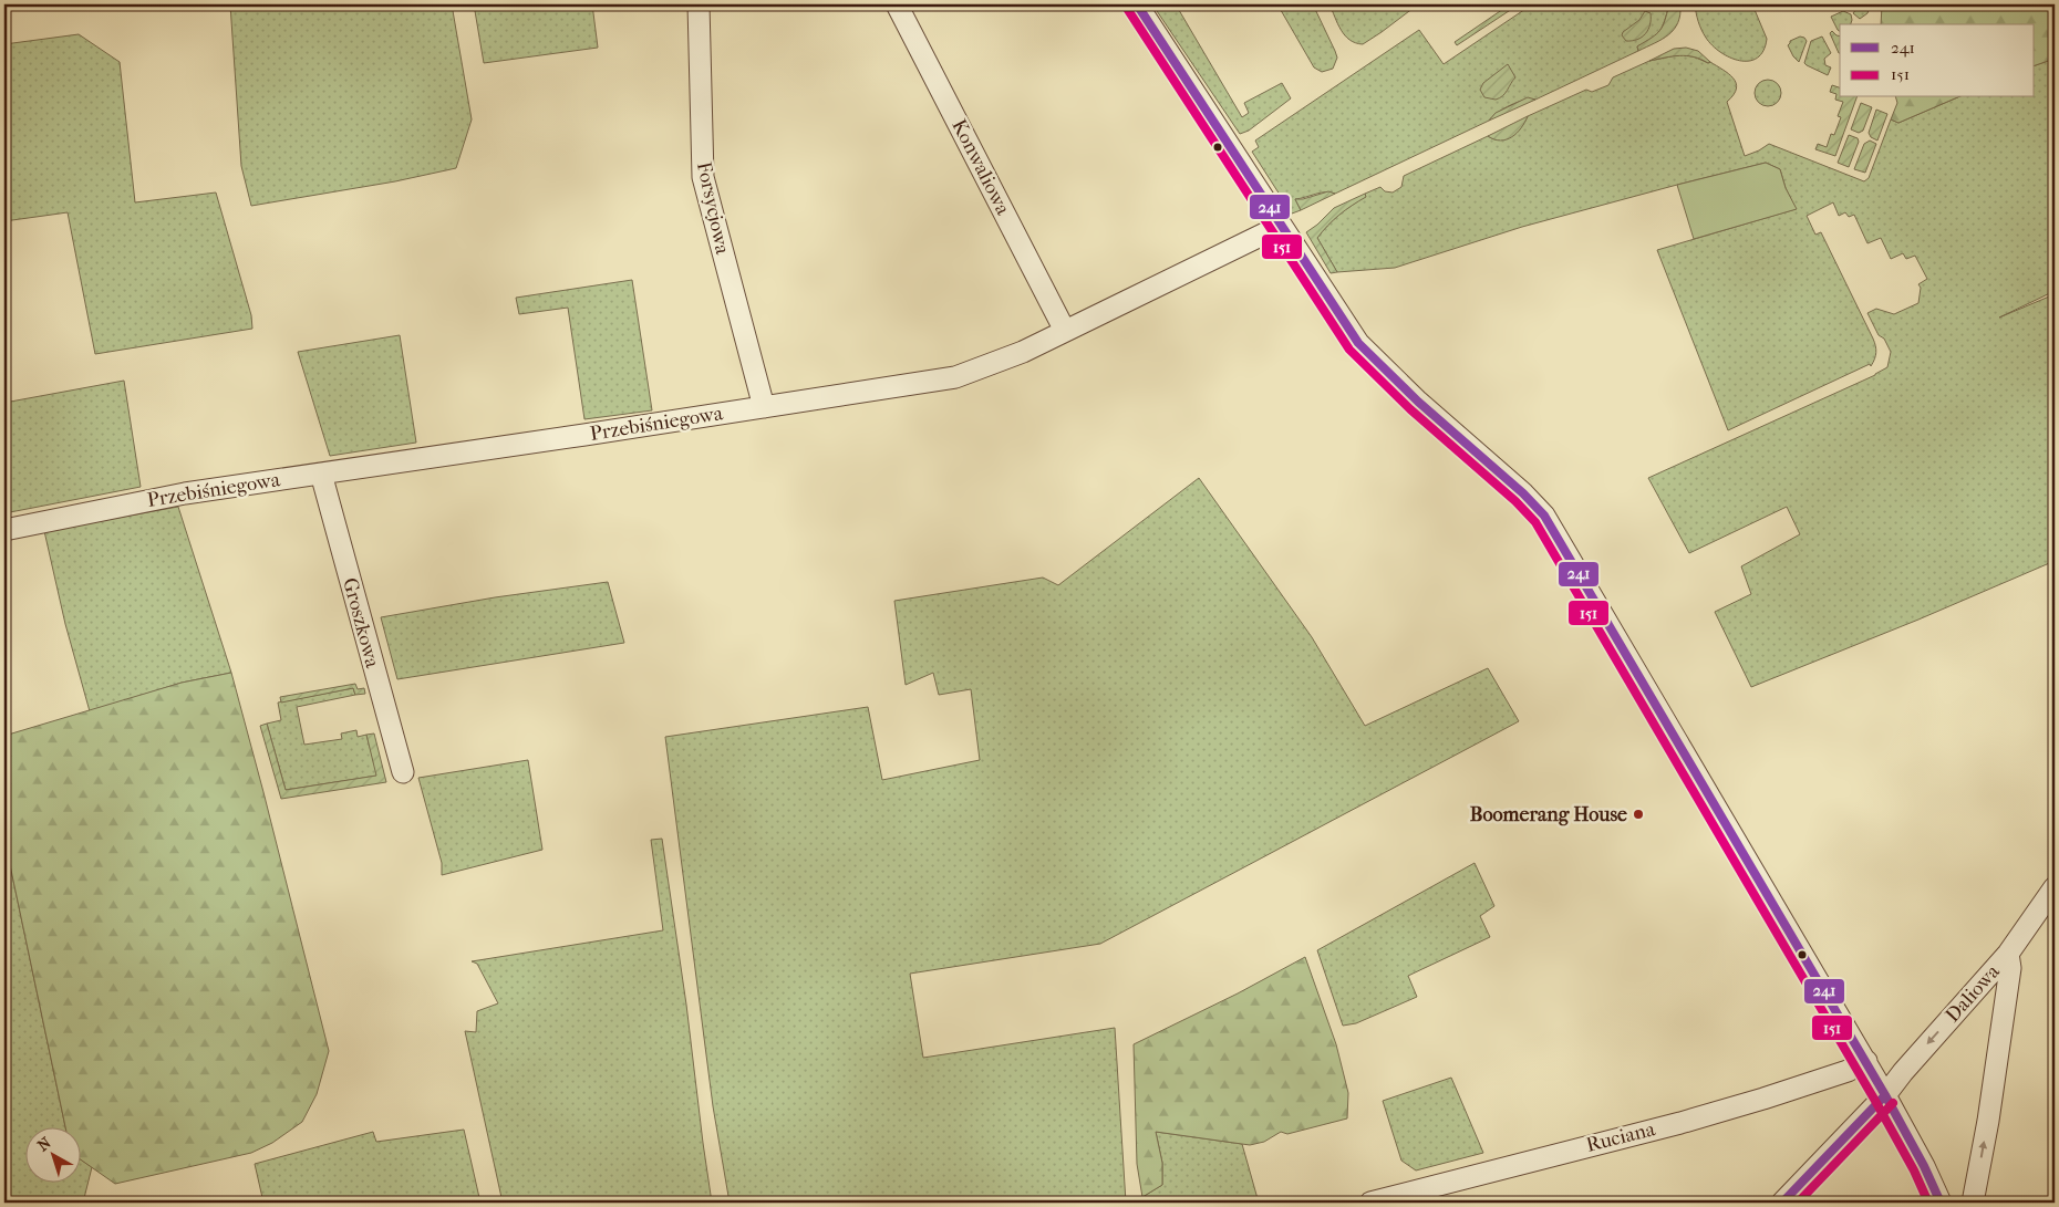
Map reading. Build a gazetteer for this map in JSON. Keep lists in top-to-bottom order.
{
  "streets": {
    "street": [
      "Konwaliowa",
      "Forsycjowa",
      "Przebiśniegowa",
      "Groszkowa",
      "Daliowa",
      "Ruciana"
    ]
  },
  "crossings": [
    ["Konwaliowa", "Przebiśniegowa"],
    ["Forsycjowa", "Przebiśniegowa"],
    ["Przebiśniegowa", "Groszkowa"]
  ],
  "one_way": ["Daliowa"],
  "places": ["Boomerang House"],
  "lines": ["transit line 241", "transit line 151"],
  "legend": ["241", "151"],
  "north": "top left"
}
